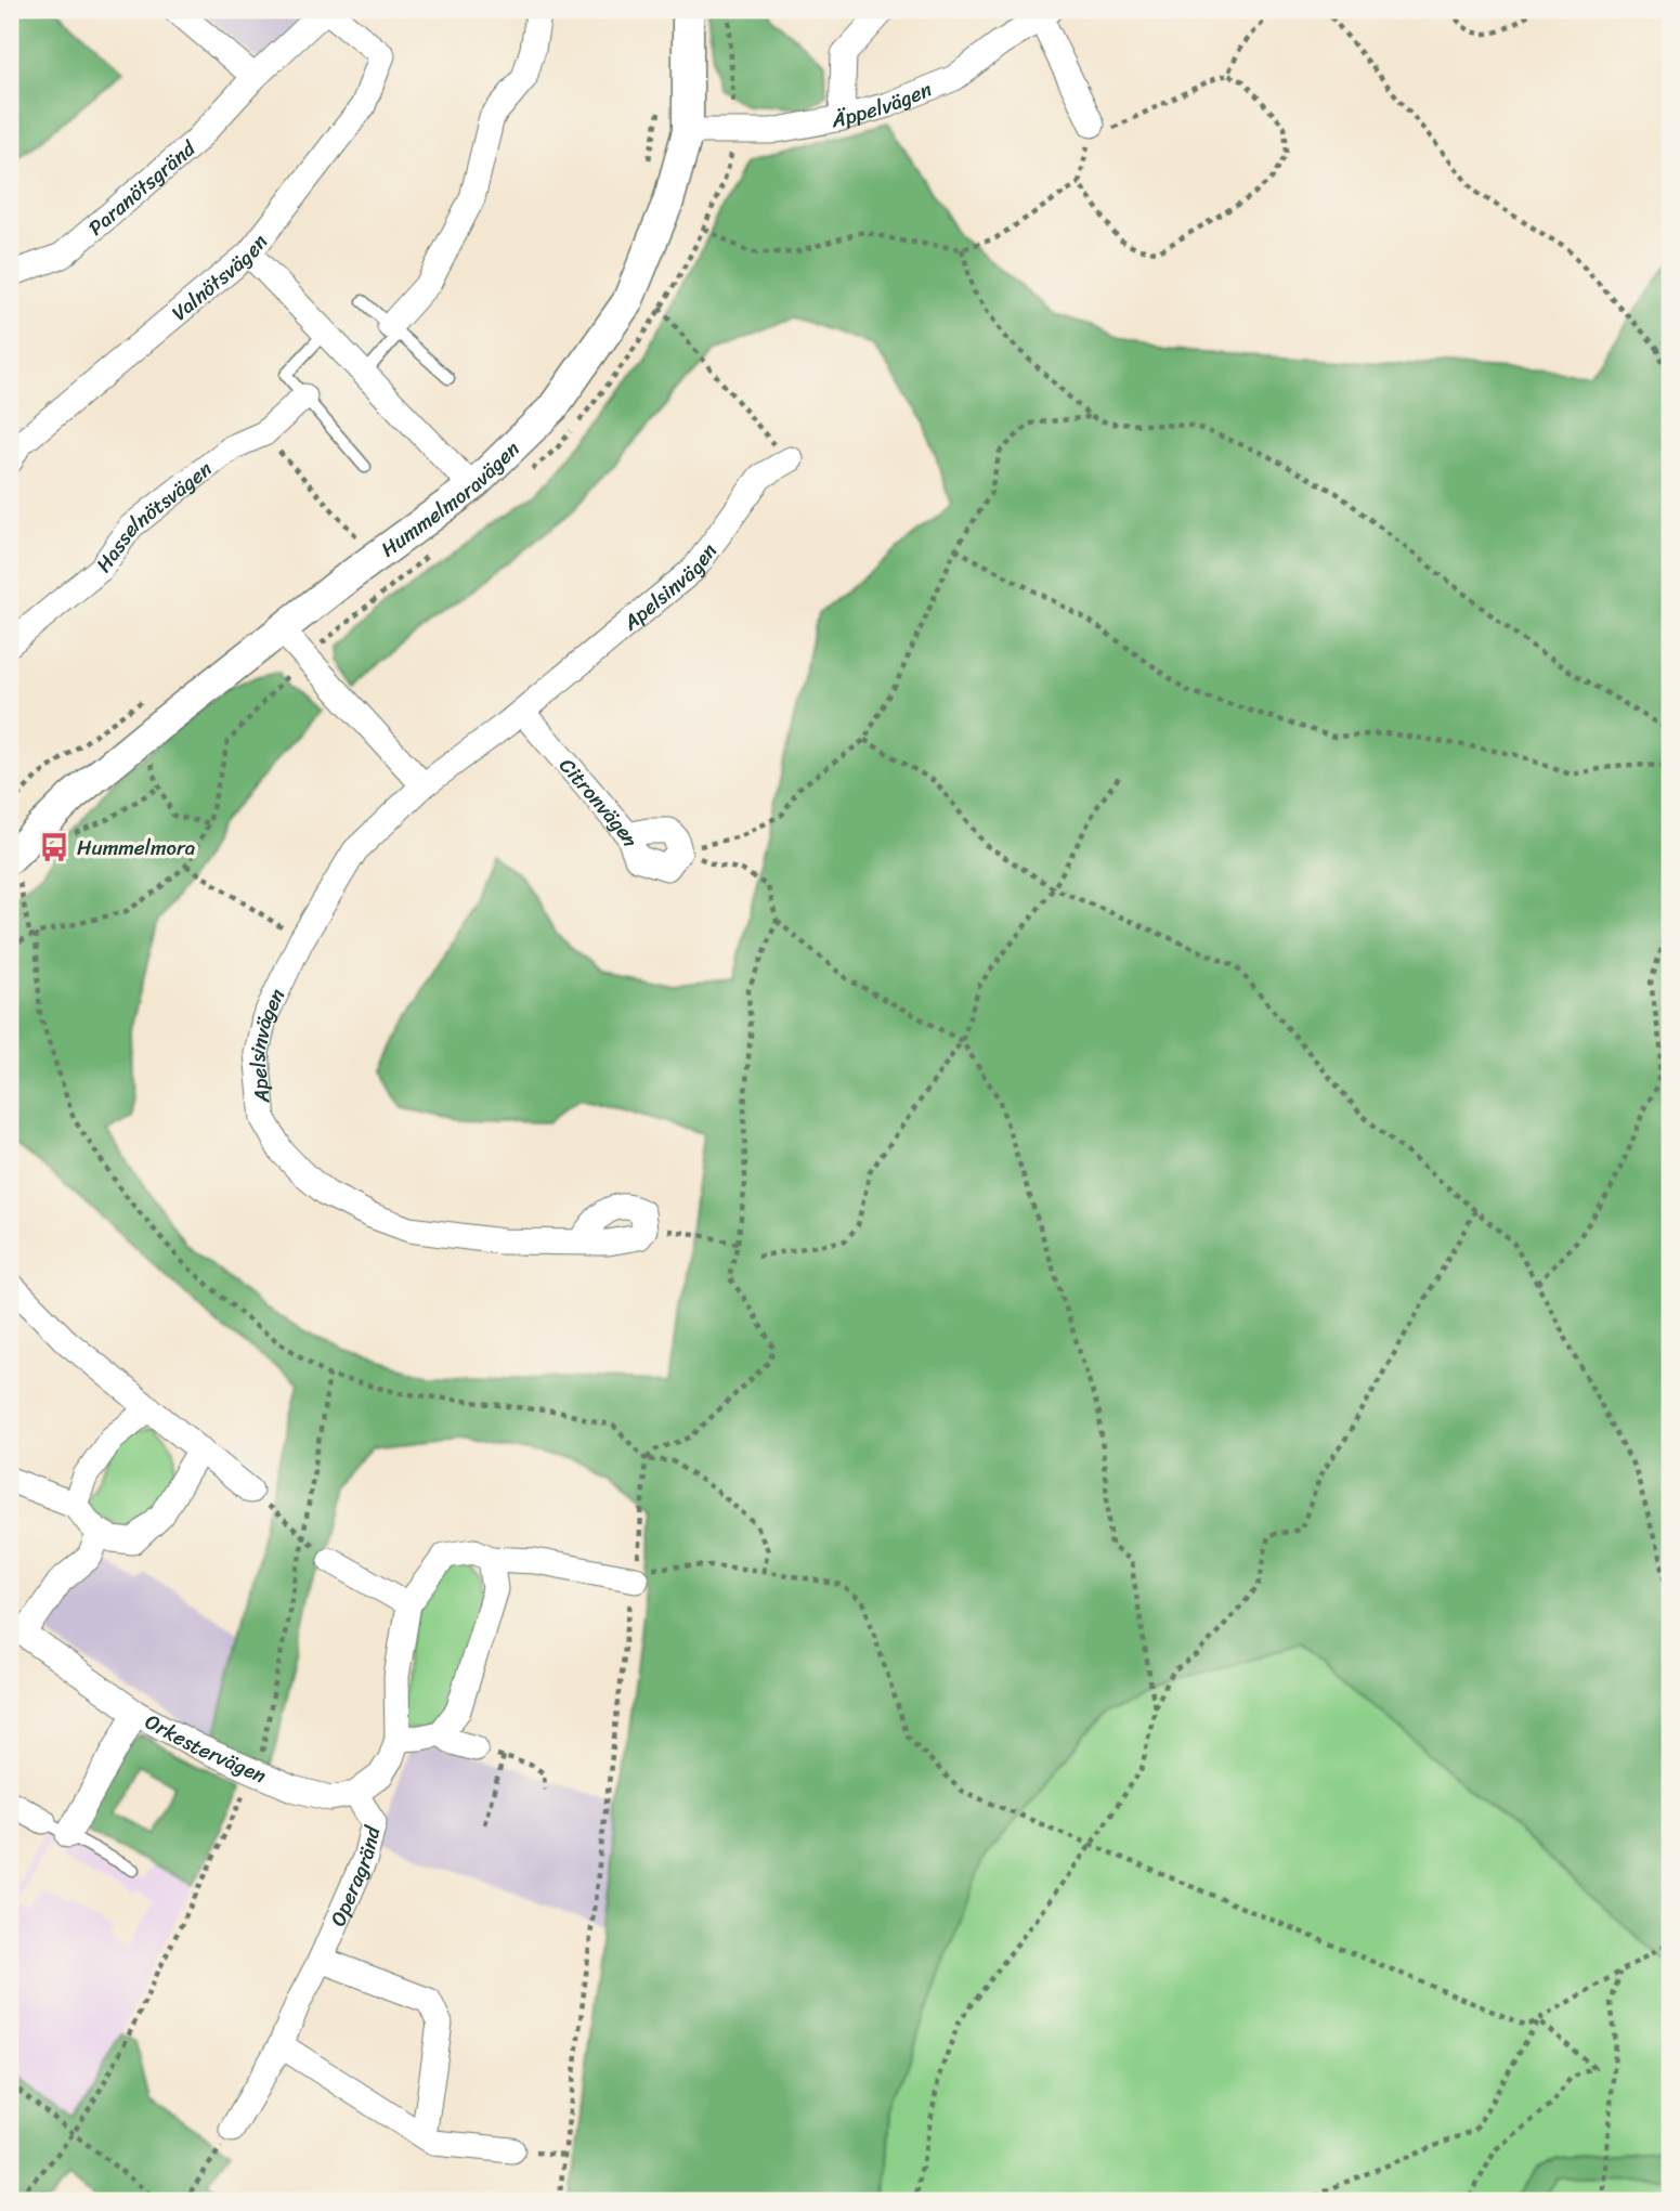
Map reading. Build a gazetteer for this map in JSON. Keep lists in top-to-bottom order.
{
  "streets": {
    "street": [
      "Äppelvägen",
      "Paranötsgränd",
      "Valnötsvägen",
      "Hummelmoravägen",
      "Hasselnötsvägen",
      "Apelsinvägen",
      "Citronvägen",
      "Orkestervägen",
      "Operagränd"
    ]
  },
  "crossings": [
    ["Äppelvägen", "Hummelmoravägen"],
    ["Paranötsgränd", "Valnötsvägen"],
    ["Apelsinvägen", "Citronvägen"],
    ["Orkestervägen", "Operagränd"]
  ],
  "places": {
    "bus stop": ["Hummelmora"]
  }
}
